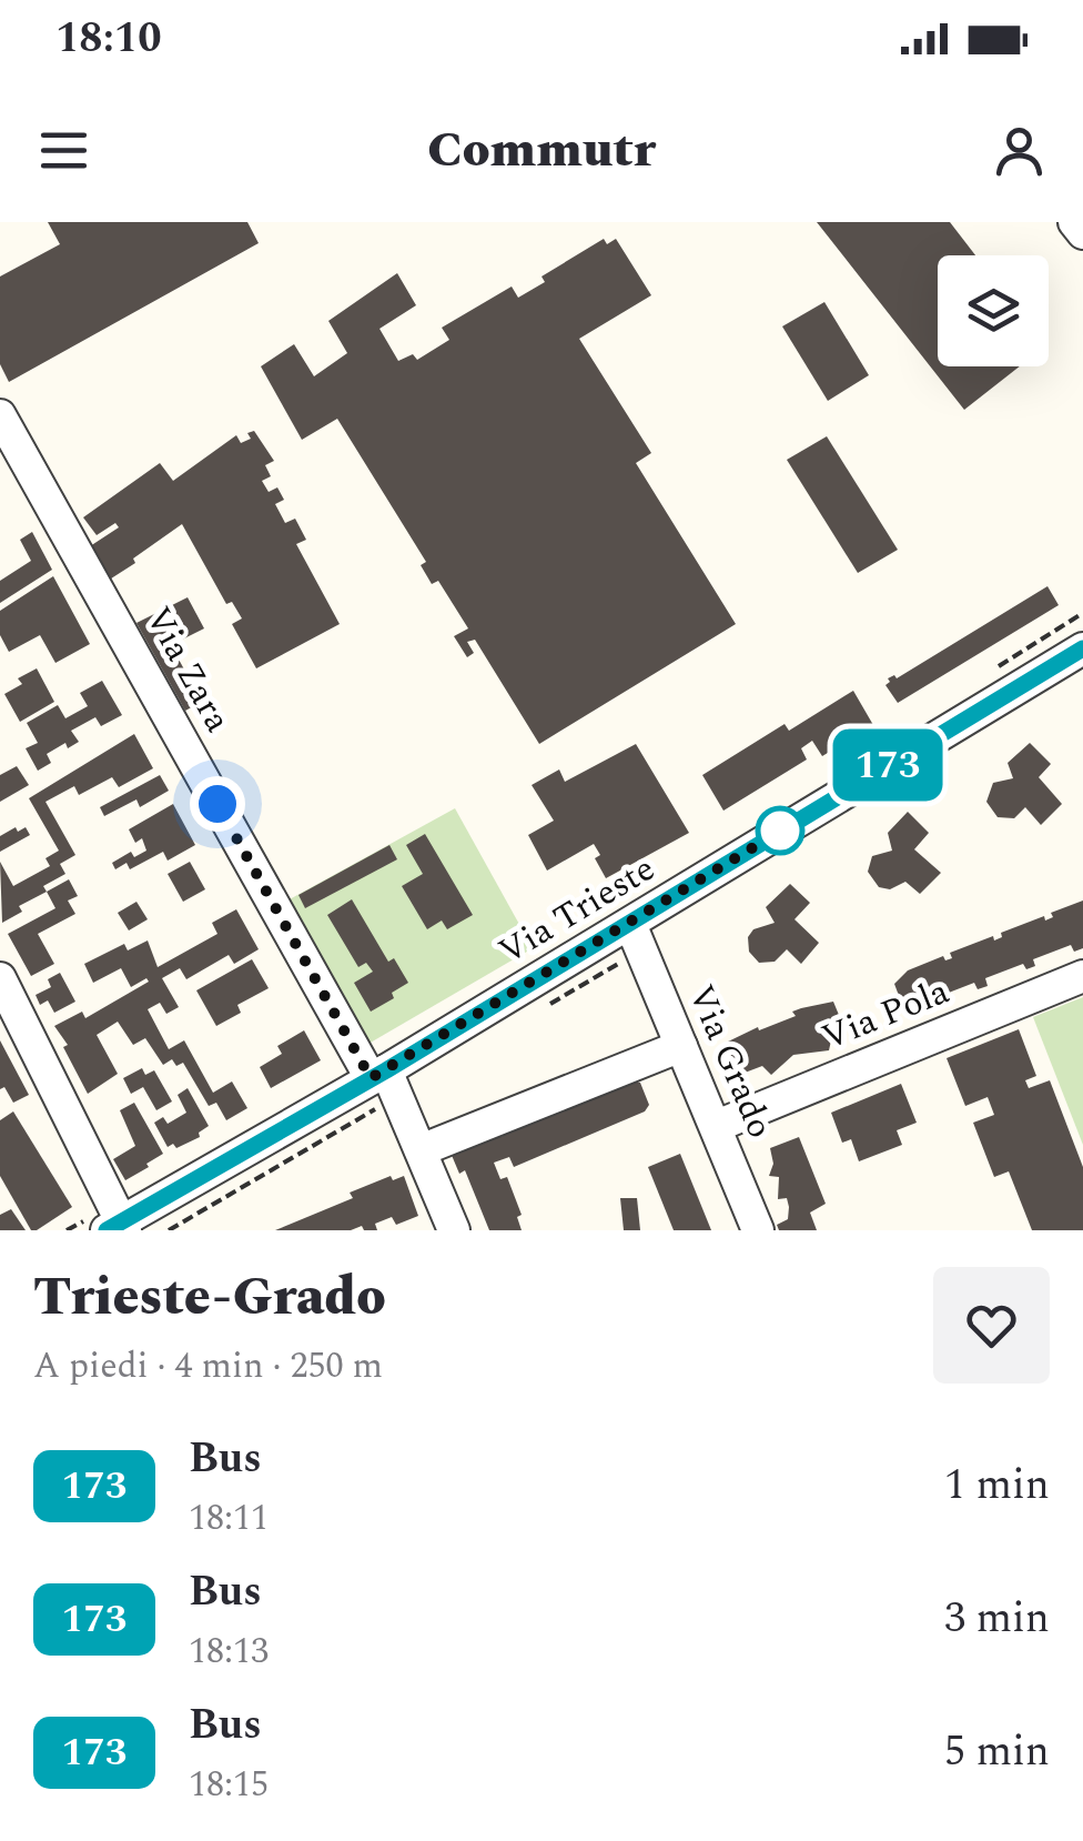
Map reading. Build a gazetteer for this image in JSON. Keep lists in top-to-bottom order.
{
  "streets": {
    "street": [
      "Via Zara",
      "Via Trieste",
      "Via Pola",
      "Via Grado"
    ]
  },
  "crossings": [
    ["Via Zara", "Via Trieste"],
    ["Via Trieste", "Via Grado"],
    ["Via Pola", "Via Grado"]
  ],
  "lines": ["bus line 173"],
  "page": {
    "status": "18:10",
    "header": "Commutr",
    "on_map": "173",
    "heading": ["Trieste-Grado", "A piedi · 4 min · 250 m"],
    "list": [
      {
        "mark": "173",
        "name": "Bus",
        "note": "18:11",
        "value": "1 min"
      },
      {
        "mark": "173",
        "name": "Bus",
        "note": "18:13",
        "value": "3 min"
      },
      {
        "mark": "173",
        "name": "Bus",
        "note": "18:15",
        "value": "5 min"
      }
    ]
  }
}
